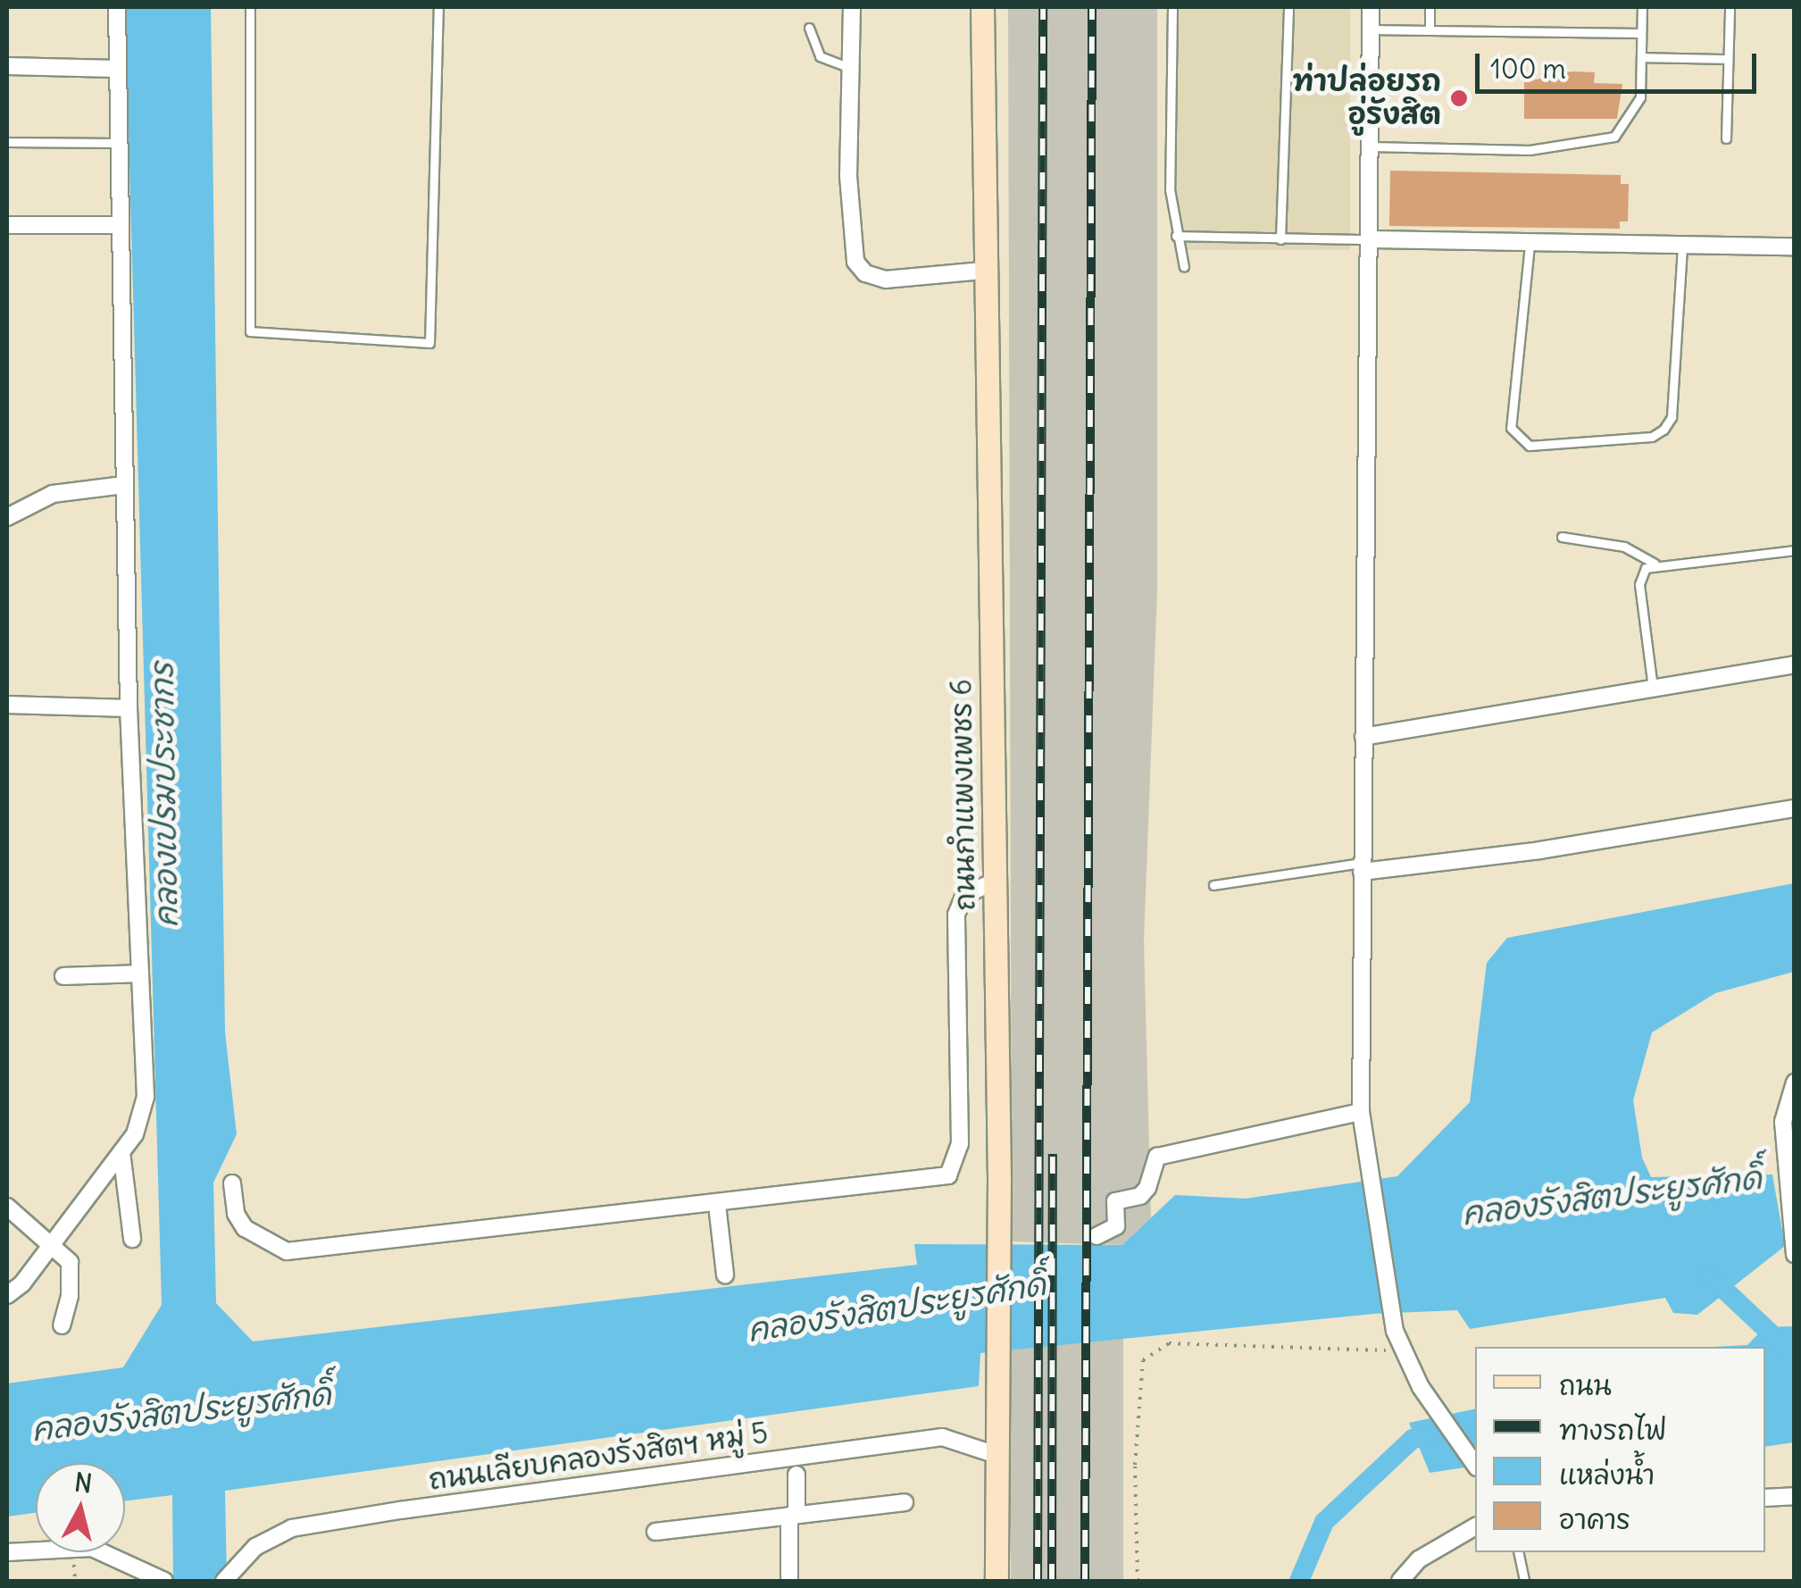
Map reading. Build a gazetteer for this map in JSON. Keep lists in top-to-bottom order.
{
  "streets": {
    "main road": ["ถนนกำแพงเพชร 6"],
    "street": ["ถนนเลียบคลองรังสิตฯ หมู่ 5"]
  },
  "crossings": [
    ["ถนนกำแพงเพชร 6", "ถนนเลียบคลองรังสิตฯ หมู่ 5"]
  ],
  "water": ["คลองเปรมประชากร", "คลองรังสิตประยูรศักดิ์"],
  "places": ["ท่าปล่อยรถ อู่รังสิต"],
  "legend": [
    "ถนน",
    "ทางรถไฟ",
    "แหล่งน้ำ",
    "อาคาร"
  ],
  "scale_bar": "100 m",
  "north": "top"
}
